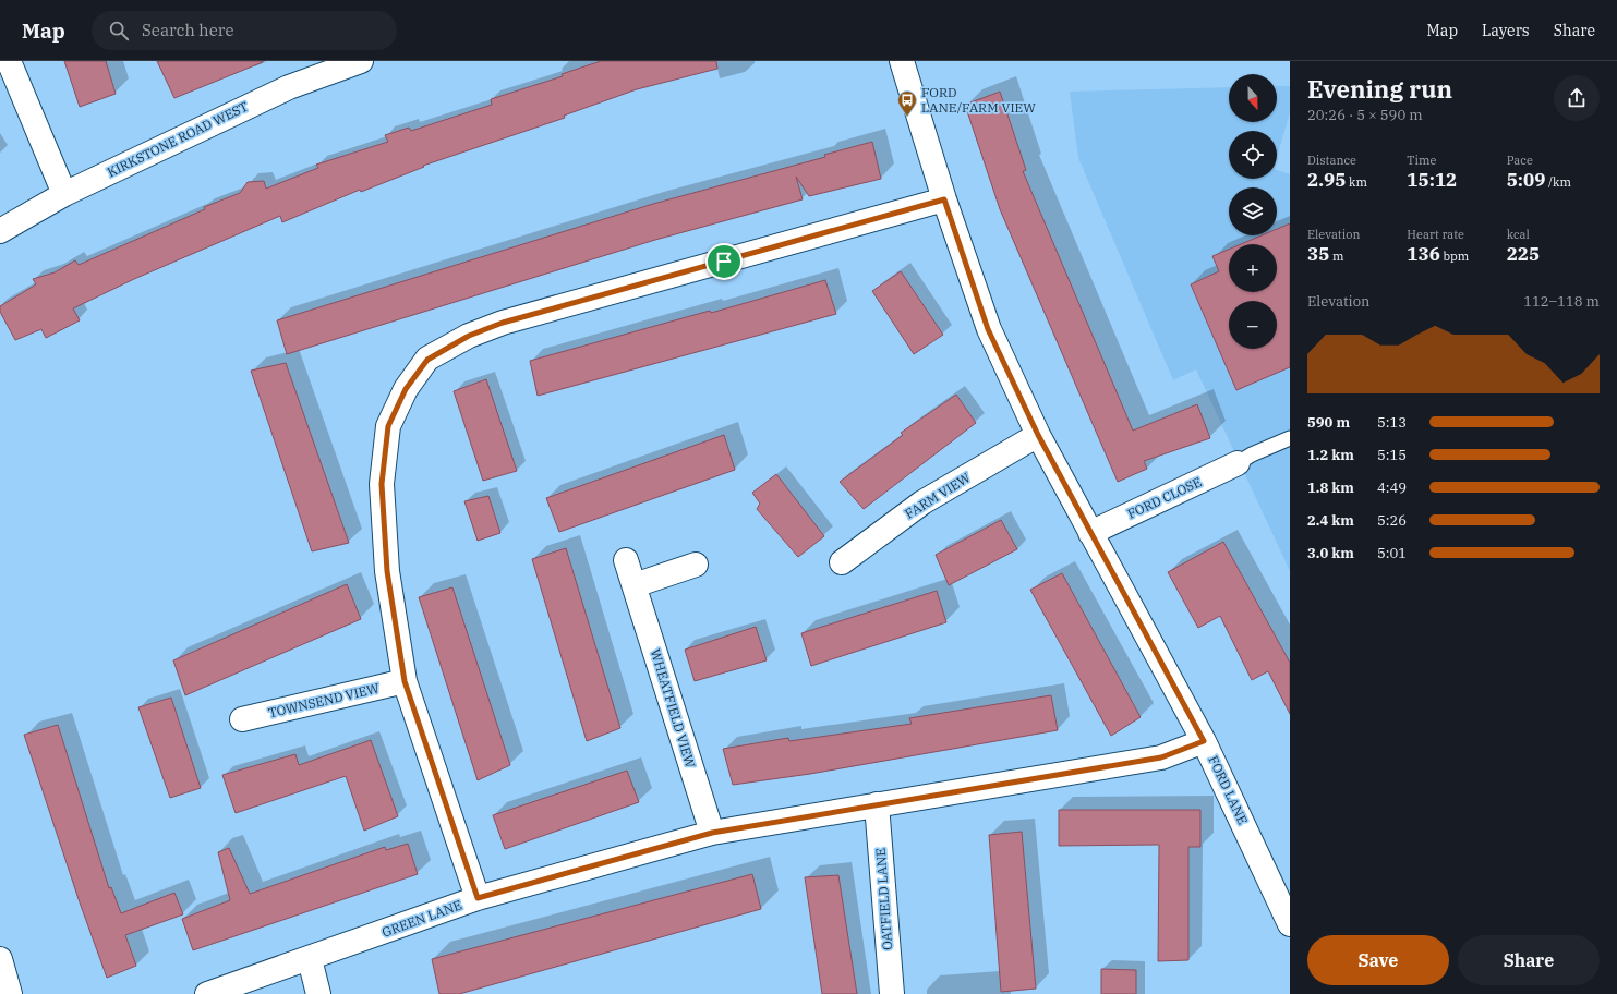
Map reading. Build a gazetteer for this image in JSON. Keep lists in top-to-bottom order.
{
  "streets": {
    "street": [
      "KIRKSTONE ROAD WEST",
      "FARM VIEW",
      "FORD CLOSE",
      "TOWNSEND VIEW",
      "WHEATFIELD VIEW",
      "FORD LANE",
      "OATFIELD LANE",
      "GREEN LANE"
    ]
  },
  "crossings": [
    ["FARM VIEW", "FORD LANE"],
    ["FORD CLOSE", "FORD LANE"],
    ["WHEATFIELD VIEW", "GREEN LANE"],
    ["FORD LANE", "GREEN LANE"],
    ["OATFIELD LANE", "GREEN LANE"]
  ],
  "places": {
    "bus stop": ["FORD LANE/FARM VIEW"]
  },
  "north": "bottom",
  "page": {
    "header": "Map",
    "search": "Search here",
    "nav": ["Map", "Layers", "Share"],
    "heading": ["Evening run", "20:26 · 5 × 590 m"],
    "map_buttons": ["+", "−"],
    "stats": [
      ["Distance", "2.95 km"],
      ["Time", "15:12"],
      ["Pace", "5:09 /km"],
      ["Elevation", "35 m"],
      ["Heart rate", "136 bpm"],
      ["kcal", "225"]
    ],
    "chart": ["Elevation", "112–118 m"],
    "list": [
      {
        "name": "590 m",
        "note": "5:13"
      },
      {
        "name": "1.2 km",
        "note": "5:15"
      },
      {
        "name": "1.8 km",
        "note": "4:49"
      },
      {
        "name": "2.4 km",
        "note": "5:26"
      },
      {
        "name": "3.0 km",
        "note": "5:01"
      }
    ],
    "buttons": ["Save", "Share"]
  }
}
